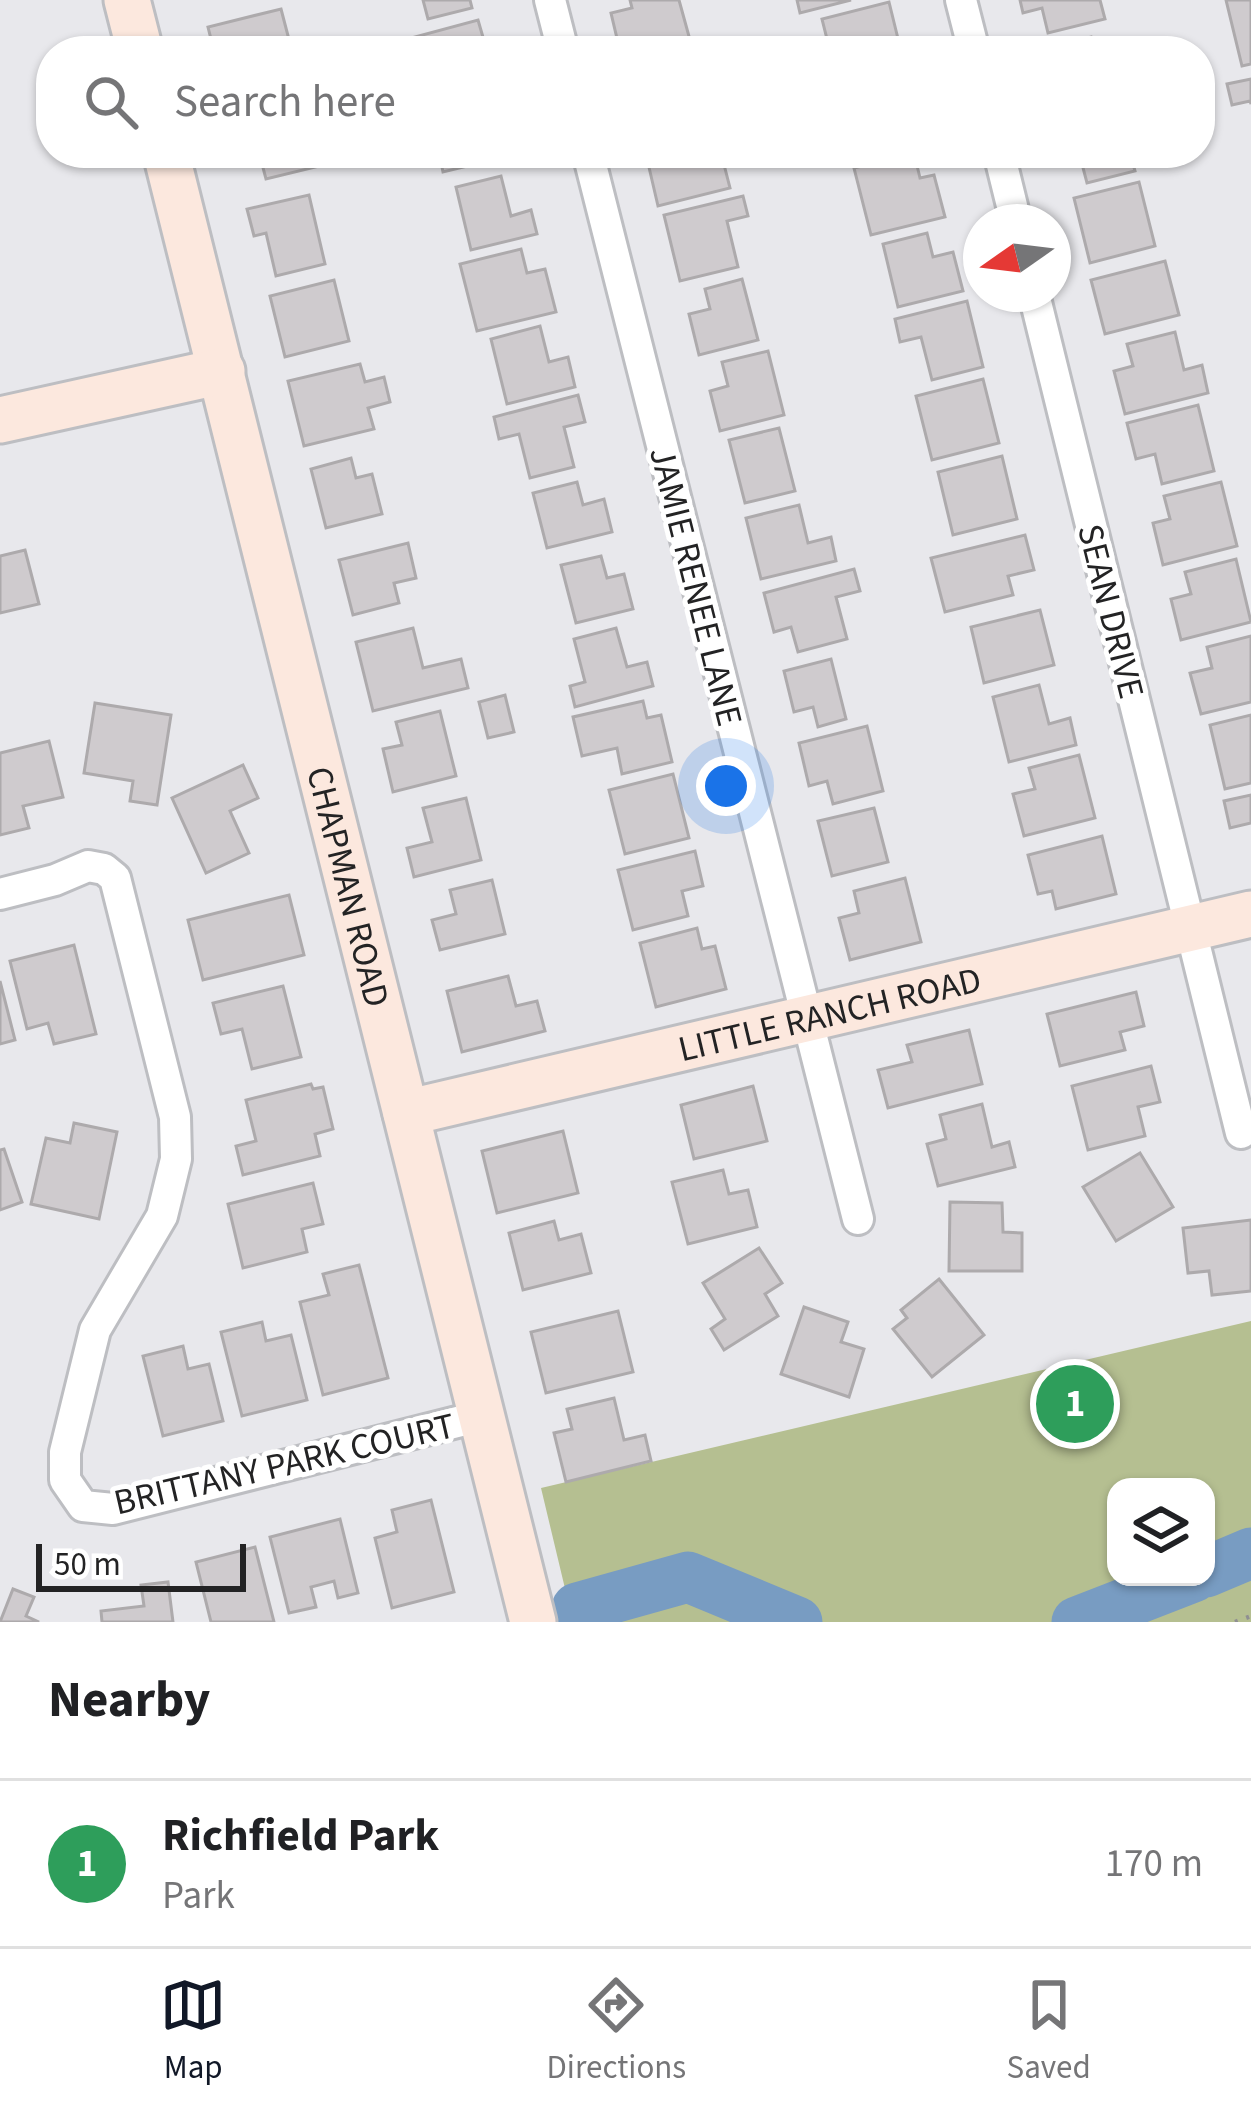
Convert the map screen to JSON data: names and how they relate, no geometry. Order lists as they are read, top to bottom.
{
  "streets": {
    "street": [
      "JAMIE RENEE LANE",
      "SEAN DRIVE",
      "CHAPMAN ROAD",
      "LITTLE RANCH ROAD",
      "BRITTANY PARK COURT"
    ]
  },
  "crossings": [
    ["JAMIE RENEE LANE", "LITTLE RANCH ROAD"],
    ["SEAN DRIVE", "LITTLE RANCH ROAD"],
    ["CHAPMAN ROAD", "LITTLE RANCH ROAD"],
    ["CHAPMAN ROAD", "BRITTANY PARK COURT"]
  ],
  "scale_bar": "50 m",
  "north": "left",
  "page": {
    "search": "Search here",
    "pins": "1",
    "scale": "50 m",
    "heading": "Nearby",
    "list": [
      {
        "mark": "1",
        "name": "Richfield Park",
        "note": "Park",
        "value": "170 m"
      }
    ],
    "nav": ["Map", "Directions", "Saved"]
  }
}
